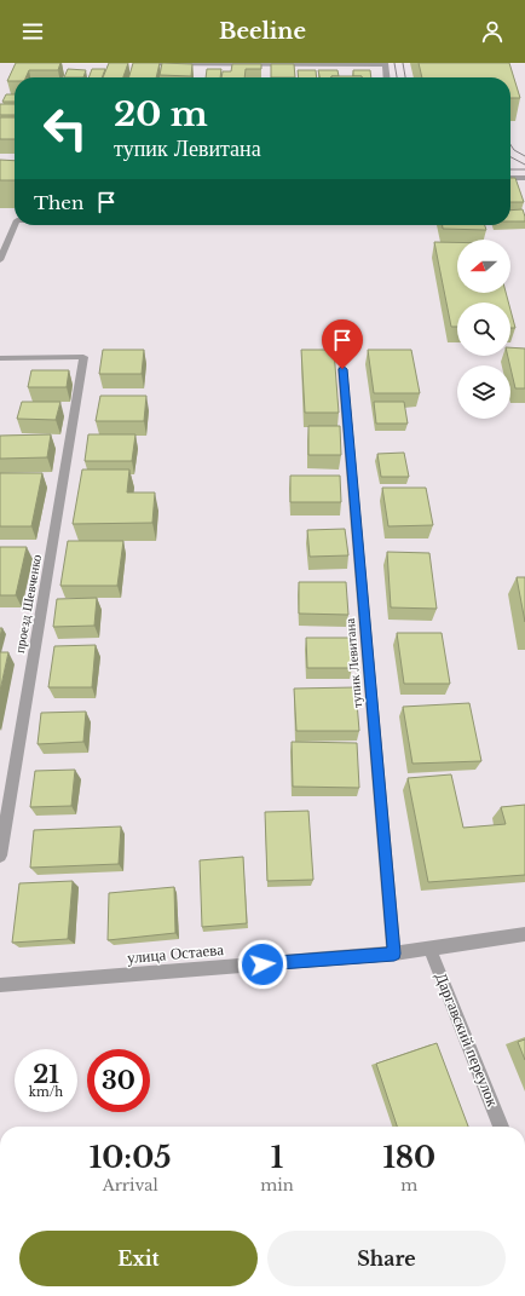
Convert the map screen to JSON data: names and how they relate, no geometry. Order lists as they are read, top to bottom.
{
  "streets": {
    "street": [
      "проезд Шевченко",
      "тупик Левитана",
      "улица Остаева",
      "Даргавский переулок"
    ]
  },
  "crossings": [
    ["тупик Левитана", "улица Остаева"],
    ["улица Остаева", "Даргавский переулок"]
  ],
  "north": "left",
  "page": {
    "header": "Beeline",
    "turn": ["20 m", "тупик Левитана"],
    "then": "Then",
    "speed": "21 km/h",
    "limit": "30",
    "eta": [
      "10:05",
      "Arrival",
      "1",
      "min",
      "180",
      "m"
    ],
    "buttons": ["Exit", "Share"]
  }
}
